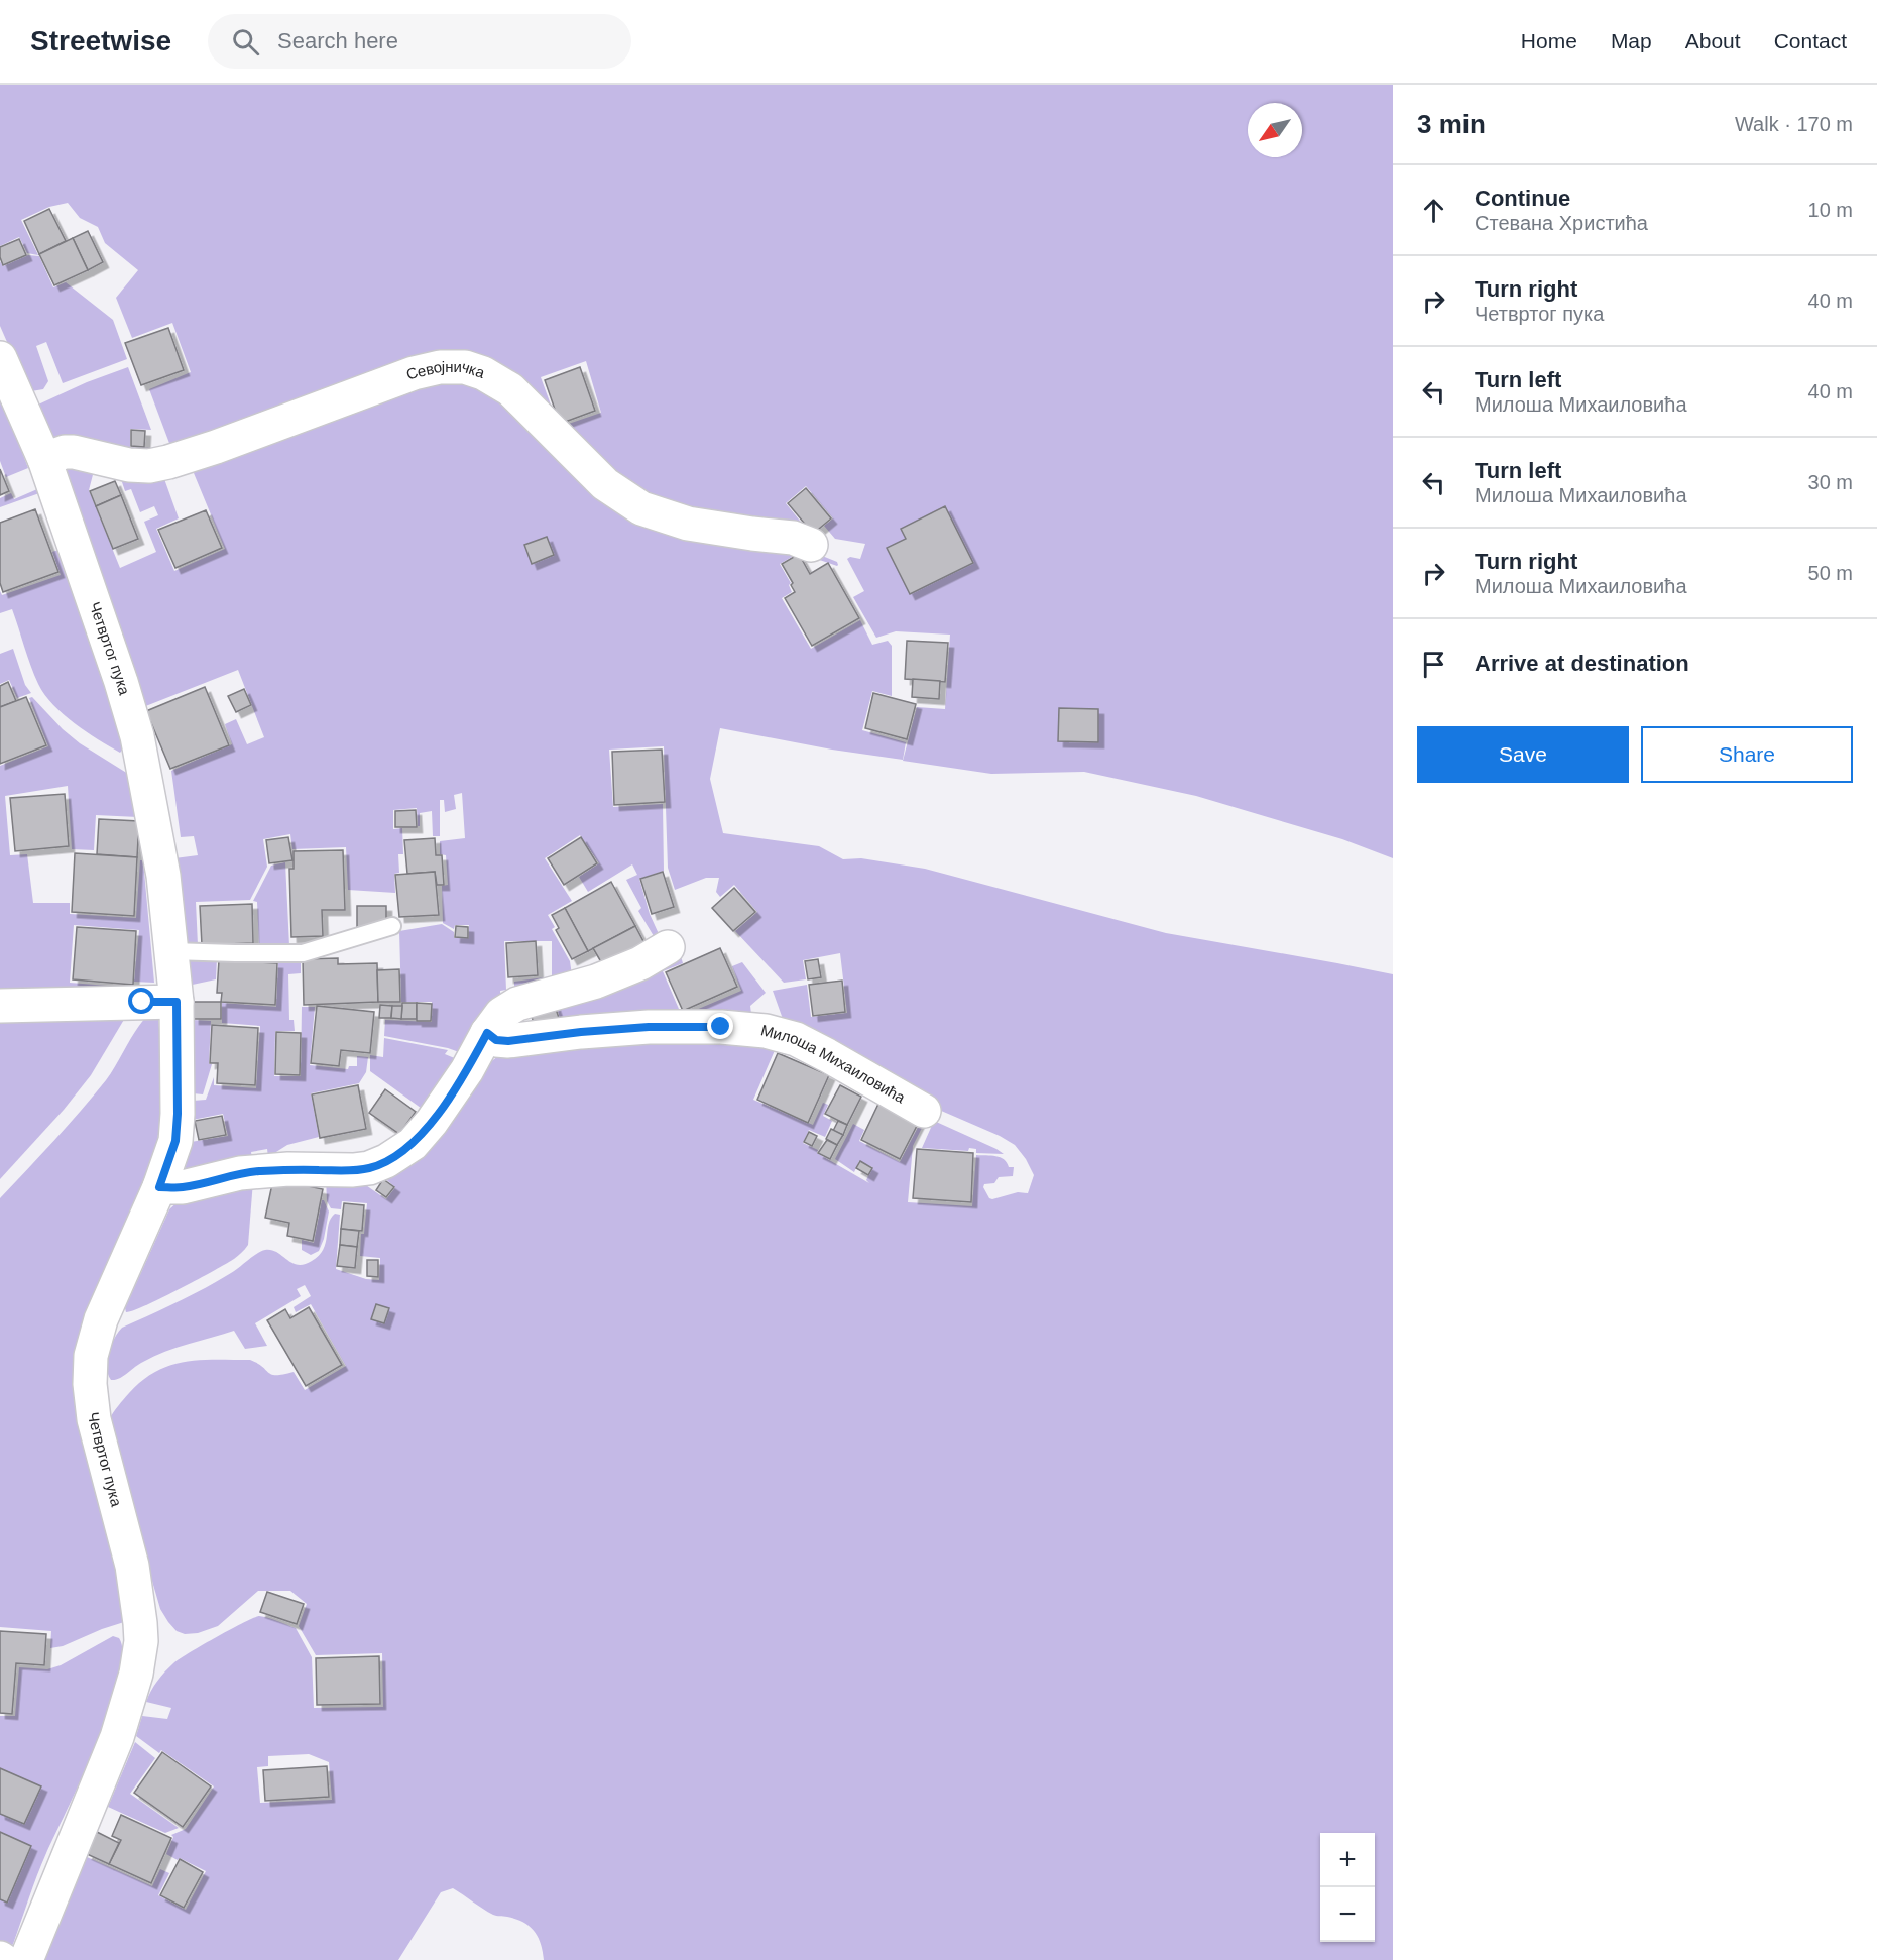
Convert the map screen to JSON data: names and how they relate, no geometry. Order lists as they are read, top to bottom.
{
  "streets": {
    "street": ["Севојничка", "Четвртог пука", "Милоша Михаиловића"]
  },
  "crossings": [
    ["Севојничка", "Четвртог пука"]
  ],
  "north": "bottom left",
  "page": {
    "header": "Streetwise",
    "search": "Search here",
    "nav": [
      "Home",
      "Map",
      "About",
      "Contact"
    ],
    "heading": ["3 min", "Walk · 170 m"],
    "list": [
      ["Continue", "Стевана Христића", "10 m"],
      ["Turn right", "Четвртог пука", "40 m"],
      ["Turn left", "Милоша Михаиловића", "40 m"],
      ["Turn left", "Милоша Михаиловића", "30 m"],
      ["Turn right", "Милоша Михаиловића", "50 m"],
      "Arrive at destination"
    ],
    "buttons": ["Save", "Share"],
    "map_buttons": ["+", "−"]
  }
}
